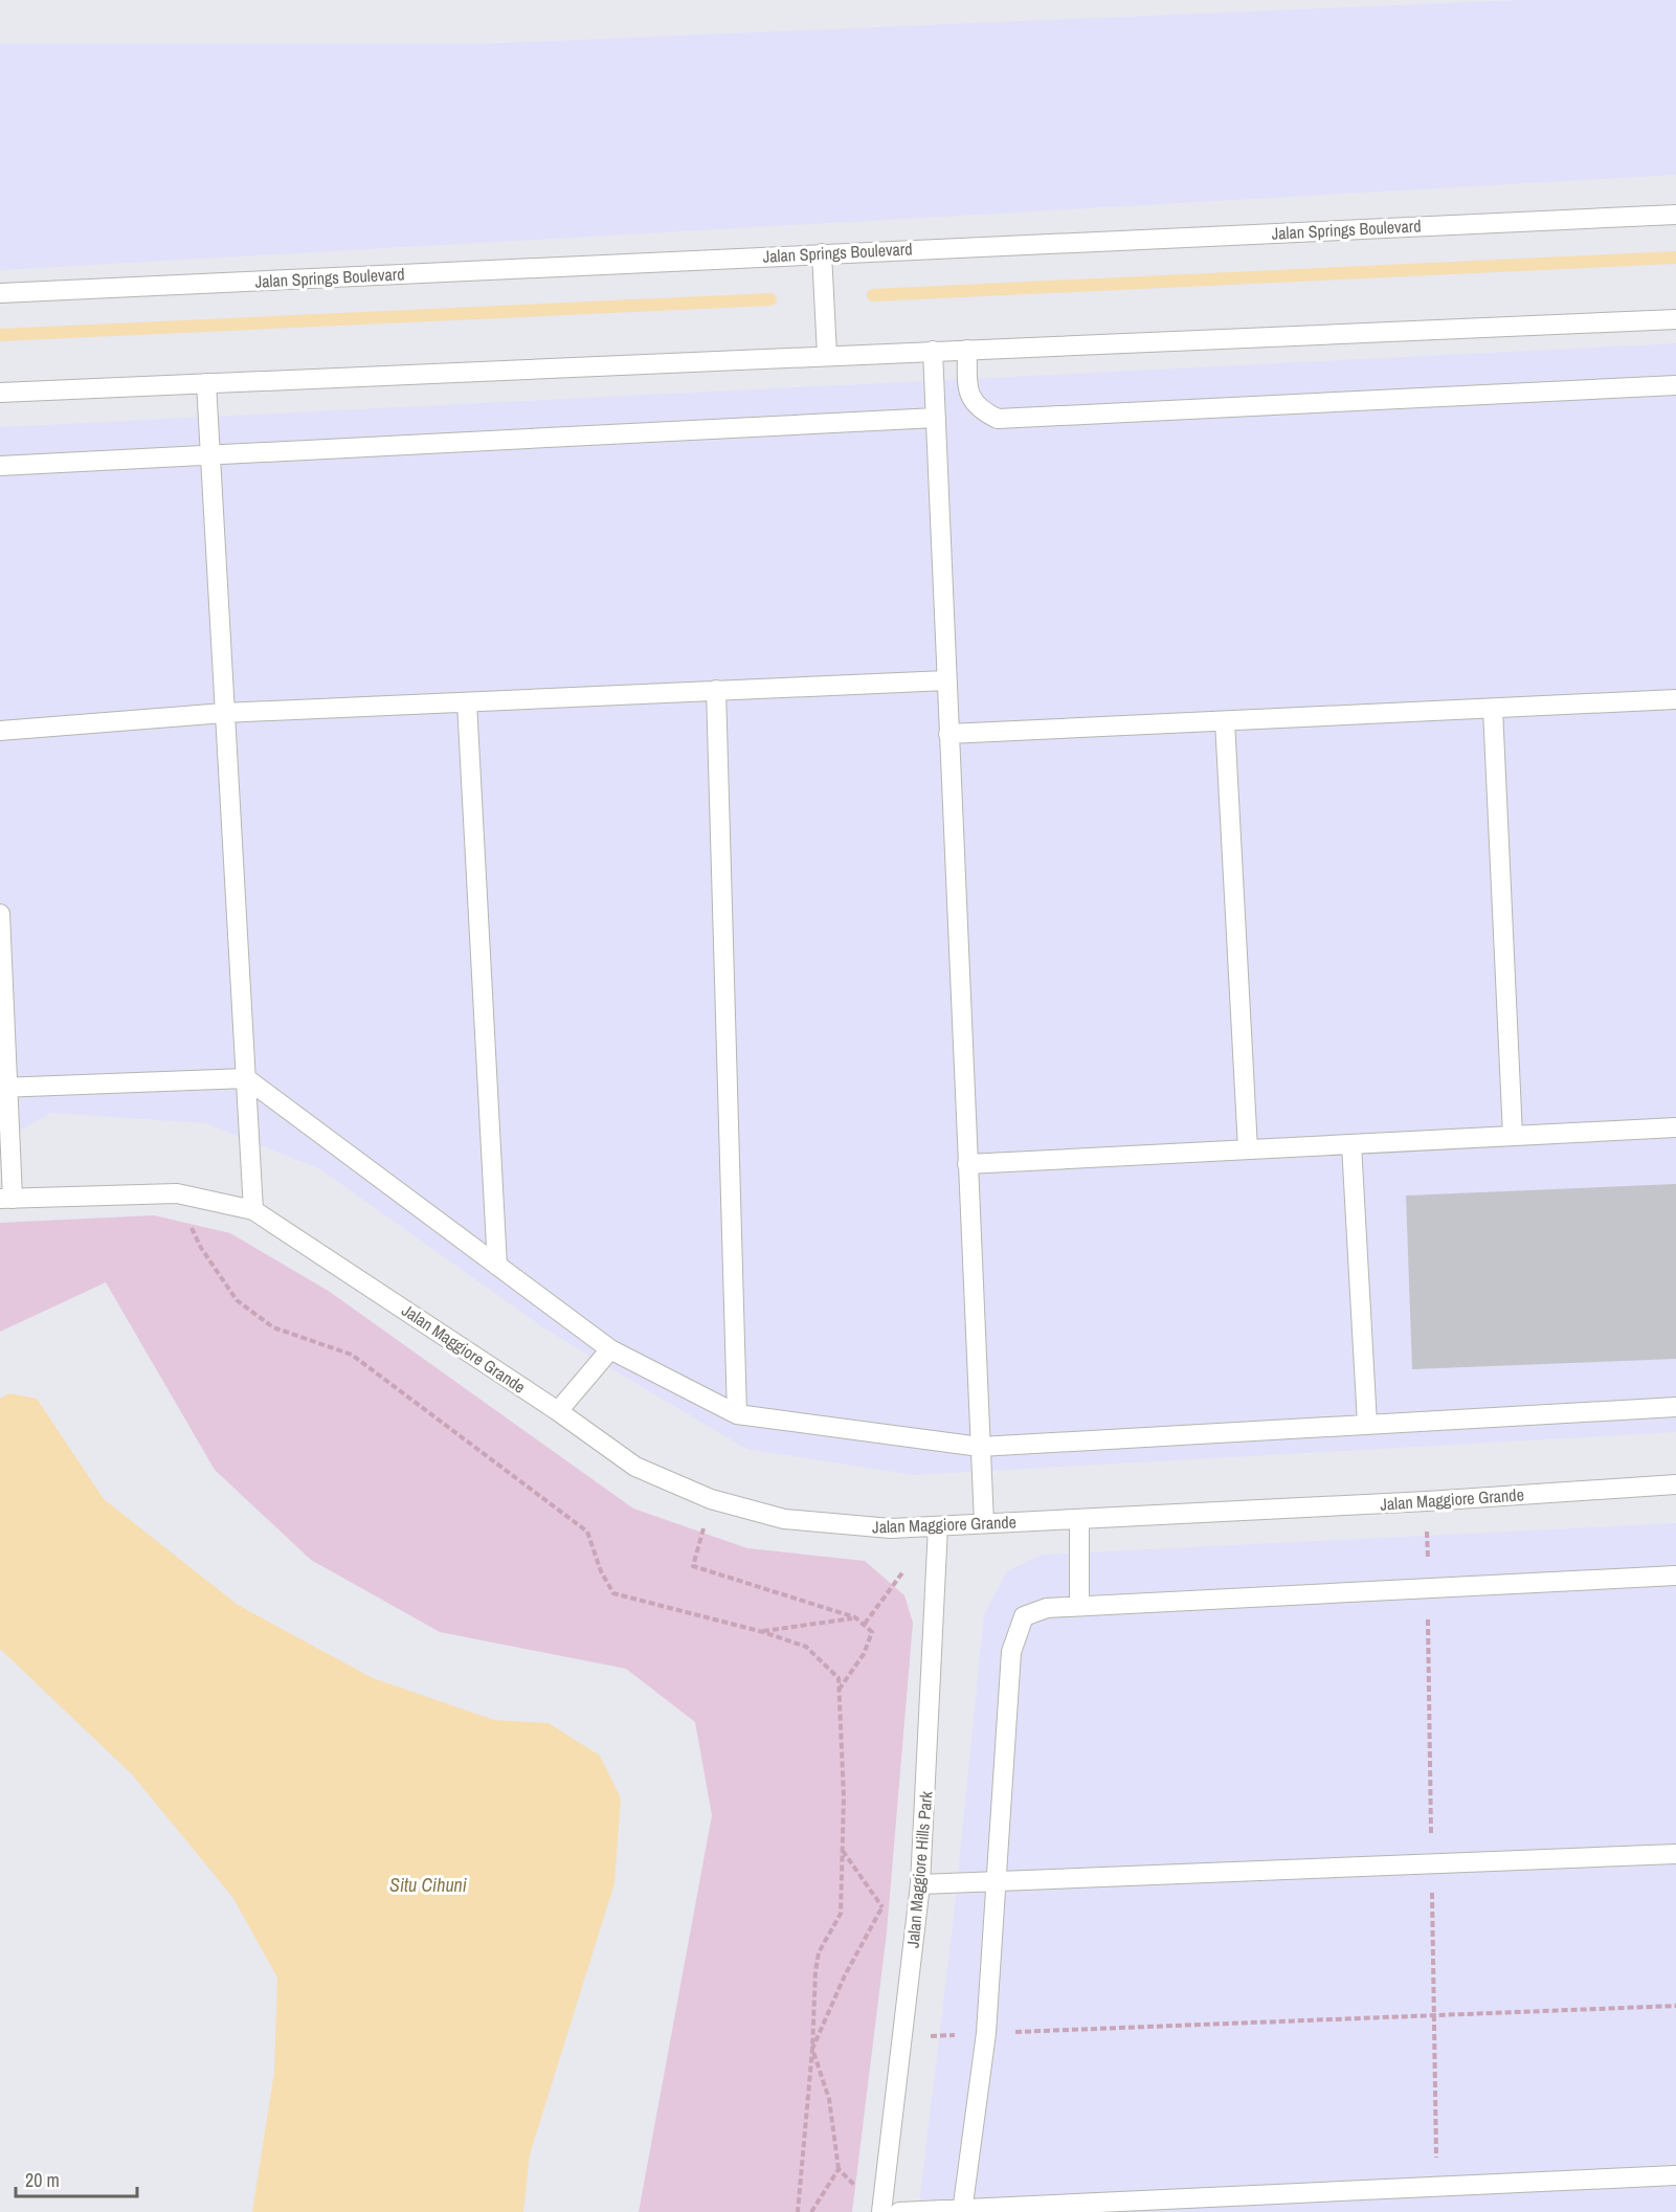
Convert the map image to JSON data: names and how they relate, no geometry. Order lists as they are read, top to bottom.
{
  "streets": {
    "main road": ["Jalan Springs Boulevard", "Jalan Maggiore Grande", "Jalan Maggiore Hills Park"]
  },
  "crossings": [
    ["Jalan Maggiore Grande", "Jalan Maggiore Hills Park"]
  ],
  "water": ["Situ Cihuni"],
  "scale_bar": "20 m"
}
